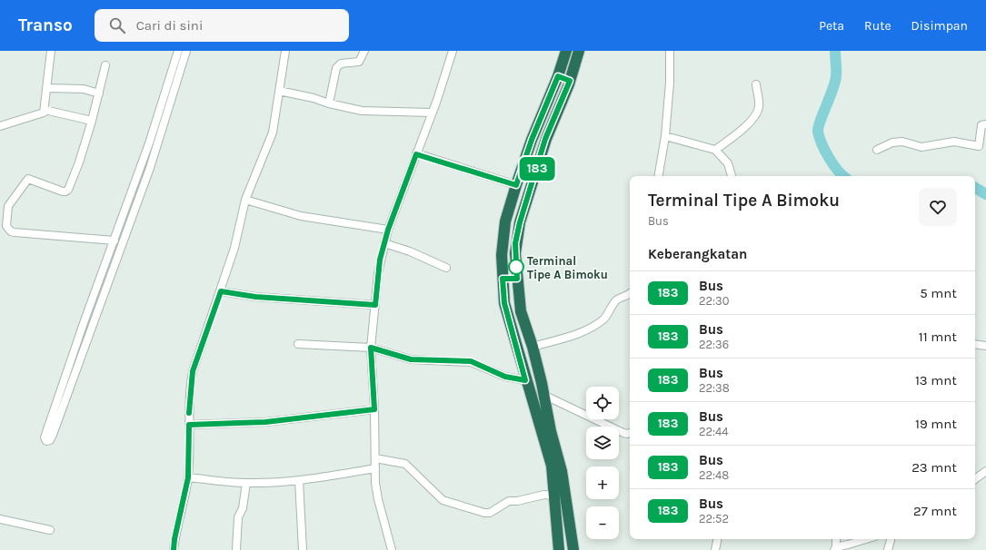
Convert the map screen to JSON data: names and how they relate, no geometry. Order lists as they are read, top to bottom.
{
  "places": ["Terminal Tipe A Bimoku"],
  "lines": ["bus line 183"],
  "page": {
    "header": "Transo",
    "search": "Cari di sini",
    "nav": ["Peta", "Rute", "Disimpan"],
    "on_map": "183",
    "heading": [
      ["Terminal Tipe A Bimoku", "Bus"],
      "Keberangkatan"
    ],
    "list": [
      {
        "mark": "183",
        "name": "Bus",
        "note": "22:30",
        "value": "5 mnt"
      },
      {
        "mark": "183",
        "name": "Bus",
        "note": "22:36",
        "value": "11 mnt"
      },
      {
        "mark": "183",
        "name": "Bus",
        "note": "22:38",
        "value": "13 mnt"
      },
      {
        "mark": "183",
        "name": "Bus",
        "note": "22:44",
        "value": "19 mnt"
      },
      {
        "mark": "183",
        "name": "Bus",
        "note": "22:48",
        "value": "23 mnt"
      },
      {
        "mark": "183",
        "name": "Bus",
        "note": "22:52",
        "value": "27 mnt"
      }
    ],
    "map_buttons": ["+", "−"]
  }
}
